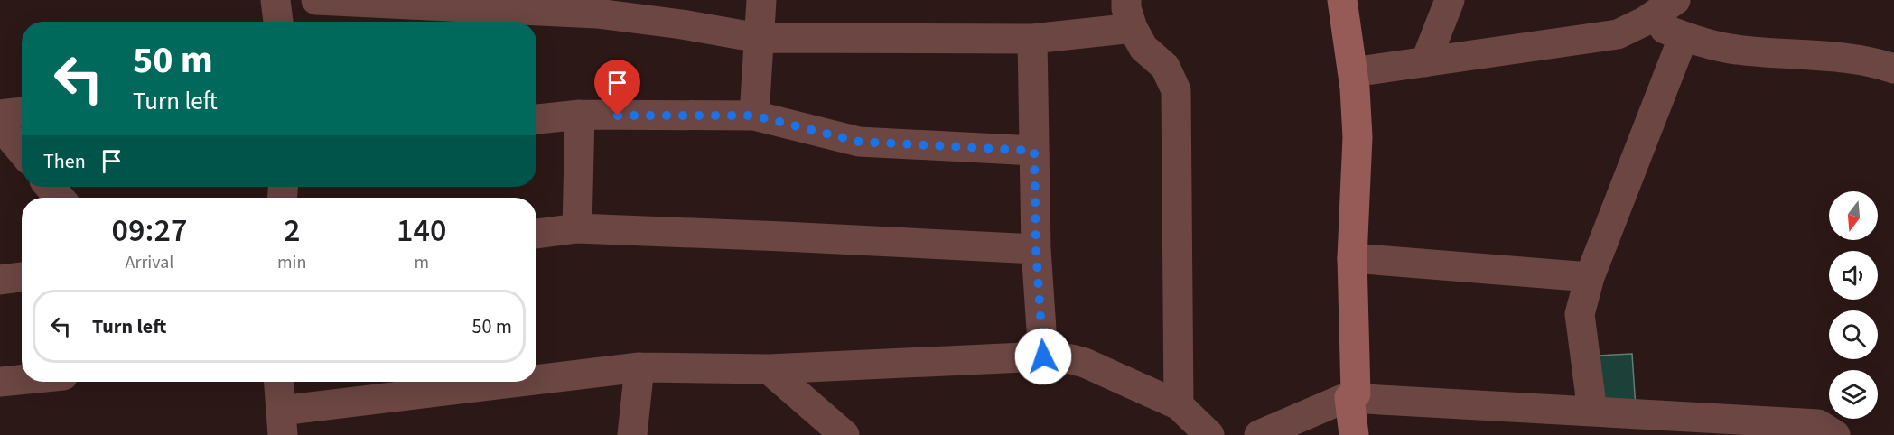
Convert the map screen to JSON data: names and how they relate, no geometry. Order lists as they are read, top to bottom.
{
  "north": "bottom",
  "page": {
    "turn": ["50 m", "Turn left"],
    "then": "Then",
    "eta": [
      "09:27",
      "Arrival",
      "2",
      "min",
      "140",
      "m"
    ],
    "list": [
      {
        "name": "Turn left",
        "value": "50 m"
      }
    ]
  }
}
